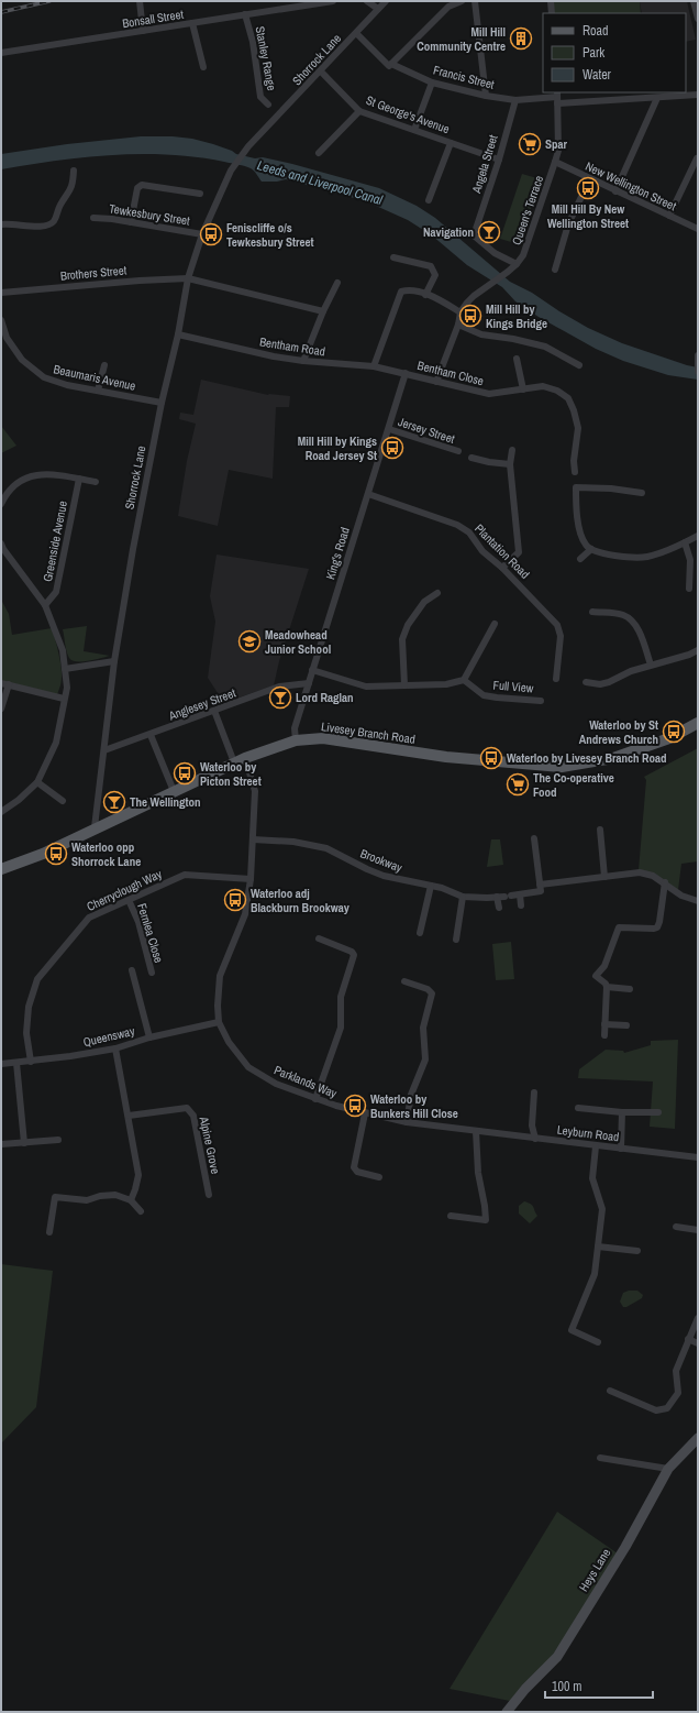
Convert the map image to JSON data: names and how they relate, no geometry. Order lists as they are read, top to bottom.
{
  "streets": {
    "main road": ["Livesey Branch Road"],
    "street": [
      "Bonsall Street",
      "Stanley Range",
      "Shorrock Lane",
      "Francis Street",
      "St George's Avenue",
      "Angela Street",
      "New Wellington Street",
      "Queen's Terrace",
      "Tewkesbury Street",
      "Brothers Street",
      "Bentham Road",
      "Bentham Close",
      "Beaumaris Avenue",
      "Jersey Street",
      "Greenside Avenue",
      "Plantation Road",
      "King's Road",
      "Full View",
      "Anglesey Street",
      "Brookway",
      "Cherryclough Way",
      "Fernlea Close",
      "Queensway",
      "Parklands Way",
      "Leyburn Road",
      "Alpine Grove",
      "Heys Lane"
    ]
  },
  "crossings": [
    ["Bonsall Street", "Stanley Range"],
    ["Shorrock Lane", "Francis Street"],
    ["Shorrock Lane", "St George's Avenue"],
    ["Shorrock Lane", "Tewkesbury Street"],
    ["Shorrock Lane", "Brothers Street"],
    ["Shorrock Lane", "Bentham Road"],
    ["Shorrock Lane", "Beaumaris Avenue"],
    ["Shorrock Lane", "Anglesey Street"],
    ["Shorrock Lane", "Livesey Branch Road"],
    ["Francis Street", "Angela Street"],
    ["Francis Street", "Queen's Terrace"],
    ["St George's Avenue", "Angela Street"],
    ["Angela Street", "Queen's Terrace"],
    ["New Wellington Street", "Queen's Terrace"],
    ["Bentham Road", "Bentham Close"],
    ["Bentham Road", "King's Road"],
    ["Bentham Close", "King's Road"],
    ["Jersey Street", "King's Road"],
    ["Plantation Road", "King's Road"],
    ["King's Road", "Anglesey Street"],
    ["King's Road", "Livesey Branch Road"],
    ["Anglesey Street", "Parklands Way"],
    ["Livesey Branch Road", "Parklands Way"],
    ["Brookway", "Parklands Way"],
    ["Cherryclough Way", "Fernlea Close"],
    ["Cherryclough Way", "Queensway"],
    ["Cherryclough Way", "Parklands Way"],
    ["Queensway", "Parklands Way"],
    ["Parklands Way", "Leyburn Road"]
  ],
  "water": ["Leeds and Liverpool Canal"],
  "places": {
    "building": ["Mill Hill Community Centre"],
    "supermarket": ["Spar", "The Co-operative Food"],
    "bus stop": [
      "Mill Hill By New Wellington Street",
      "Feniscliffe o/s Tewkesbury Street",
      "Mill Hill by Kings Bridge",
      "Mill Hill by Kings Road Jersey St",
      "Waterloo by St Andrews Church",
      "Waterloo by Livesey Branch Road",
      "Waterloo by Picton Street",
      "Waterloo opp Shorrock Lane",
      "Waterloo adj Blackburn Brookway",
      "Waterloo by Bunkers Hill Close"
    ],
    "bar": ["Navigation", "Lord Raglan", "The Wellington"],
    "school or university": ["Meadowhead Junior School"]
  },
  "legend": ["Road", "Park", "Water"],
  "scale_bar": "100 m"
}
